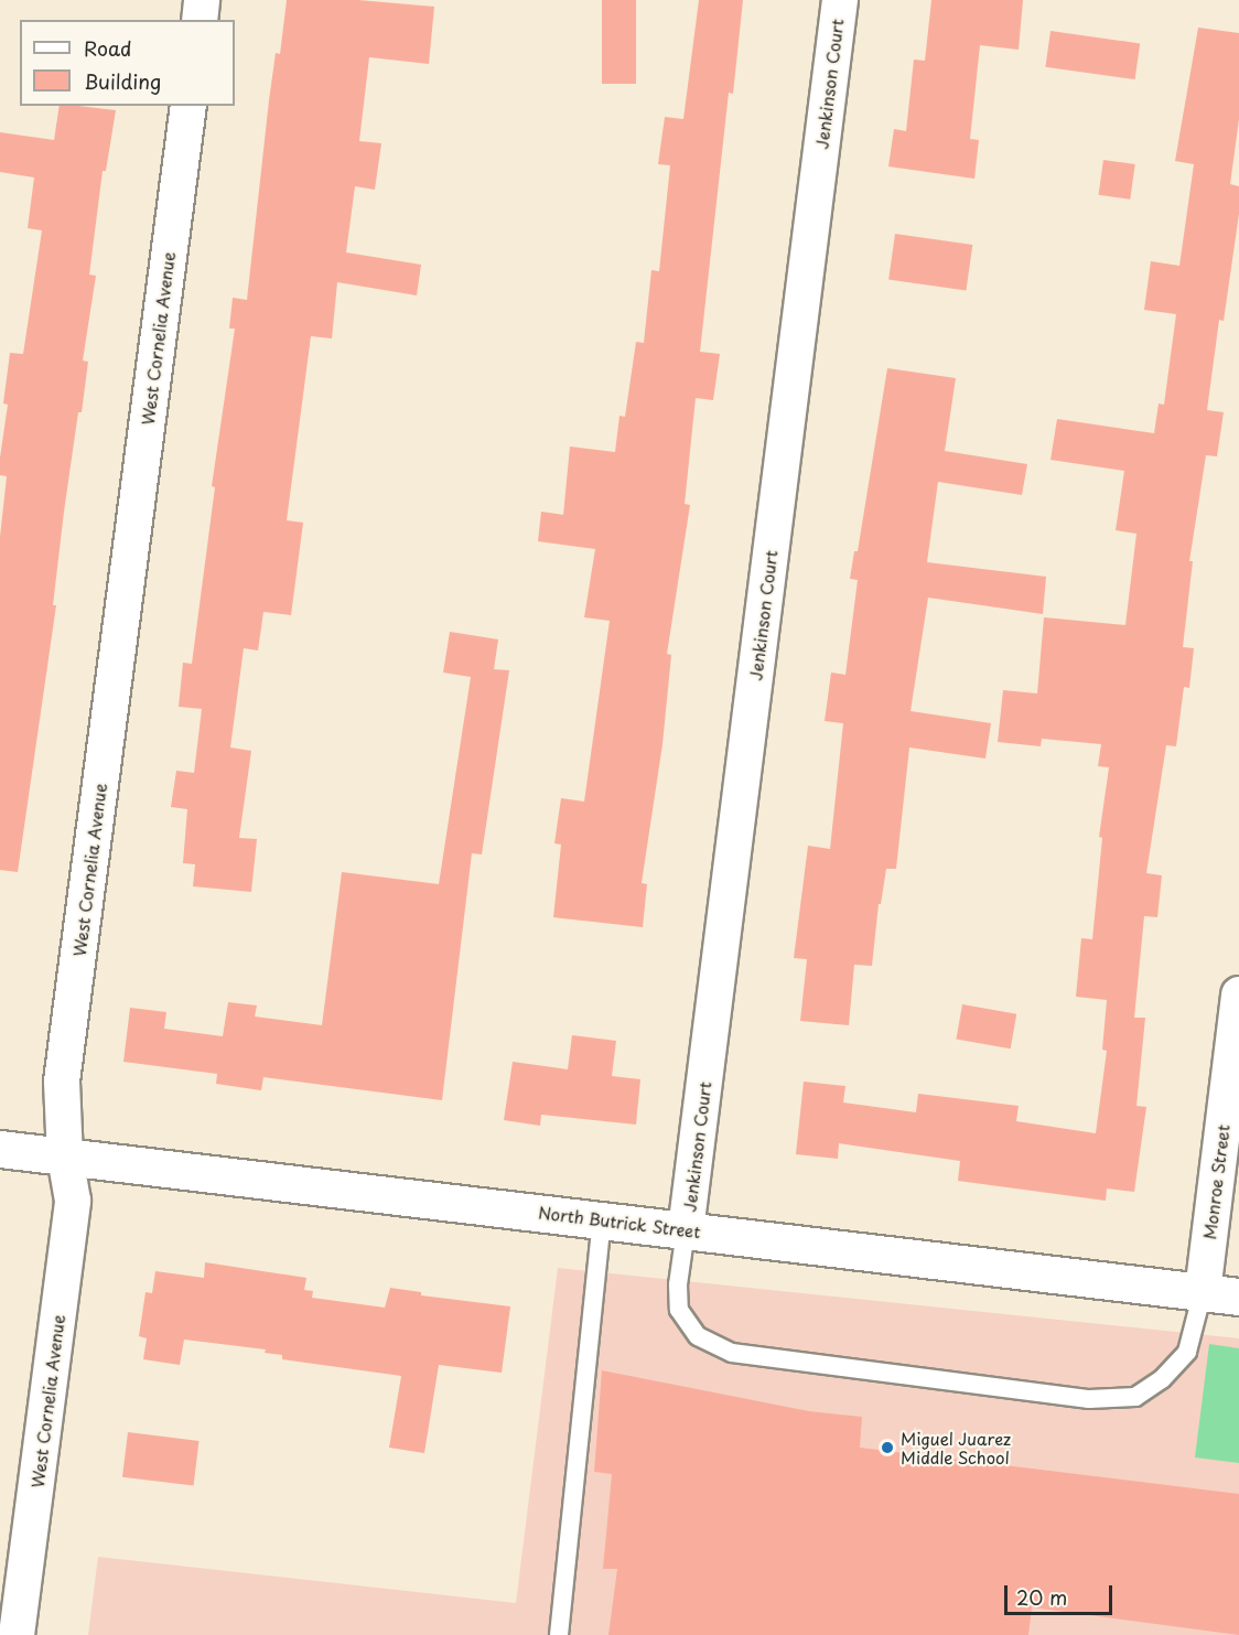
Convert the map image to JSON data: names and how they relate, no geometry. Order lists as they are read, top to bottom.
{
  "streets": {
    "street": [
      "Jenkinson Court",
      "West Cornelia Avenue",
      "Monroe Street",
      "North Butrick Street"
    ]
  },
  "crossings": [
    ["Jenkinson Court", "North Butrick Street"],
    ["West Cornelia Avenue", "North Butrick Street"],
    ["Monroe Street", "North Butrick Street"]
  ],
  "places": ["Miguel Juarez Middle School"],
  "legend": ["Road", "Building"],
  "scale_bar": "20 m"
}
